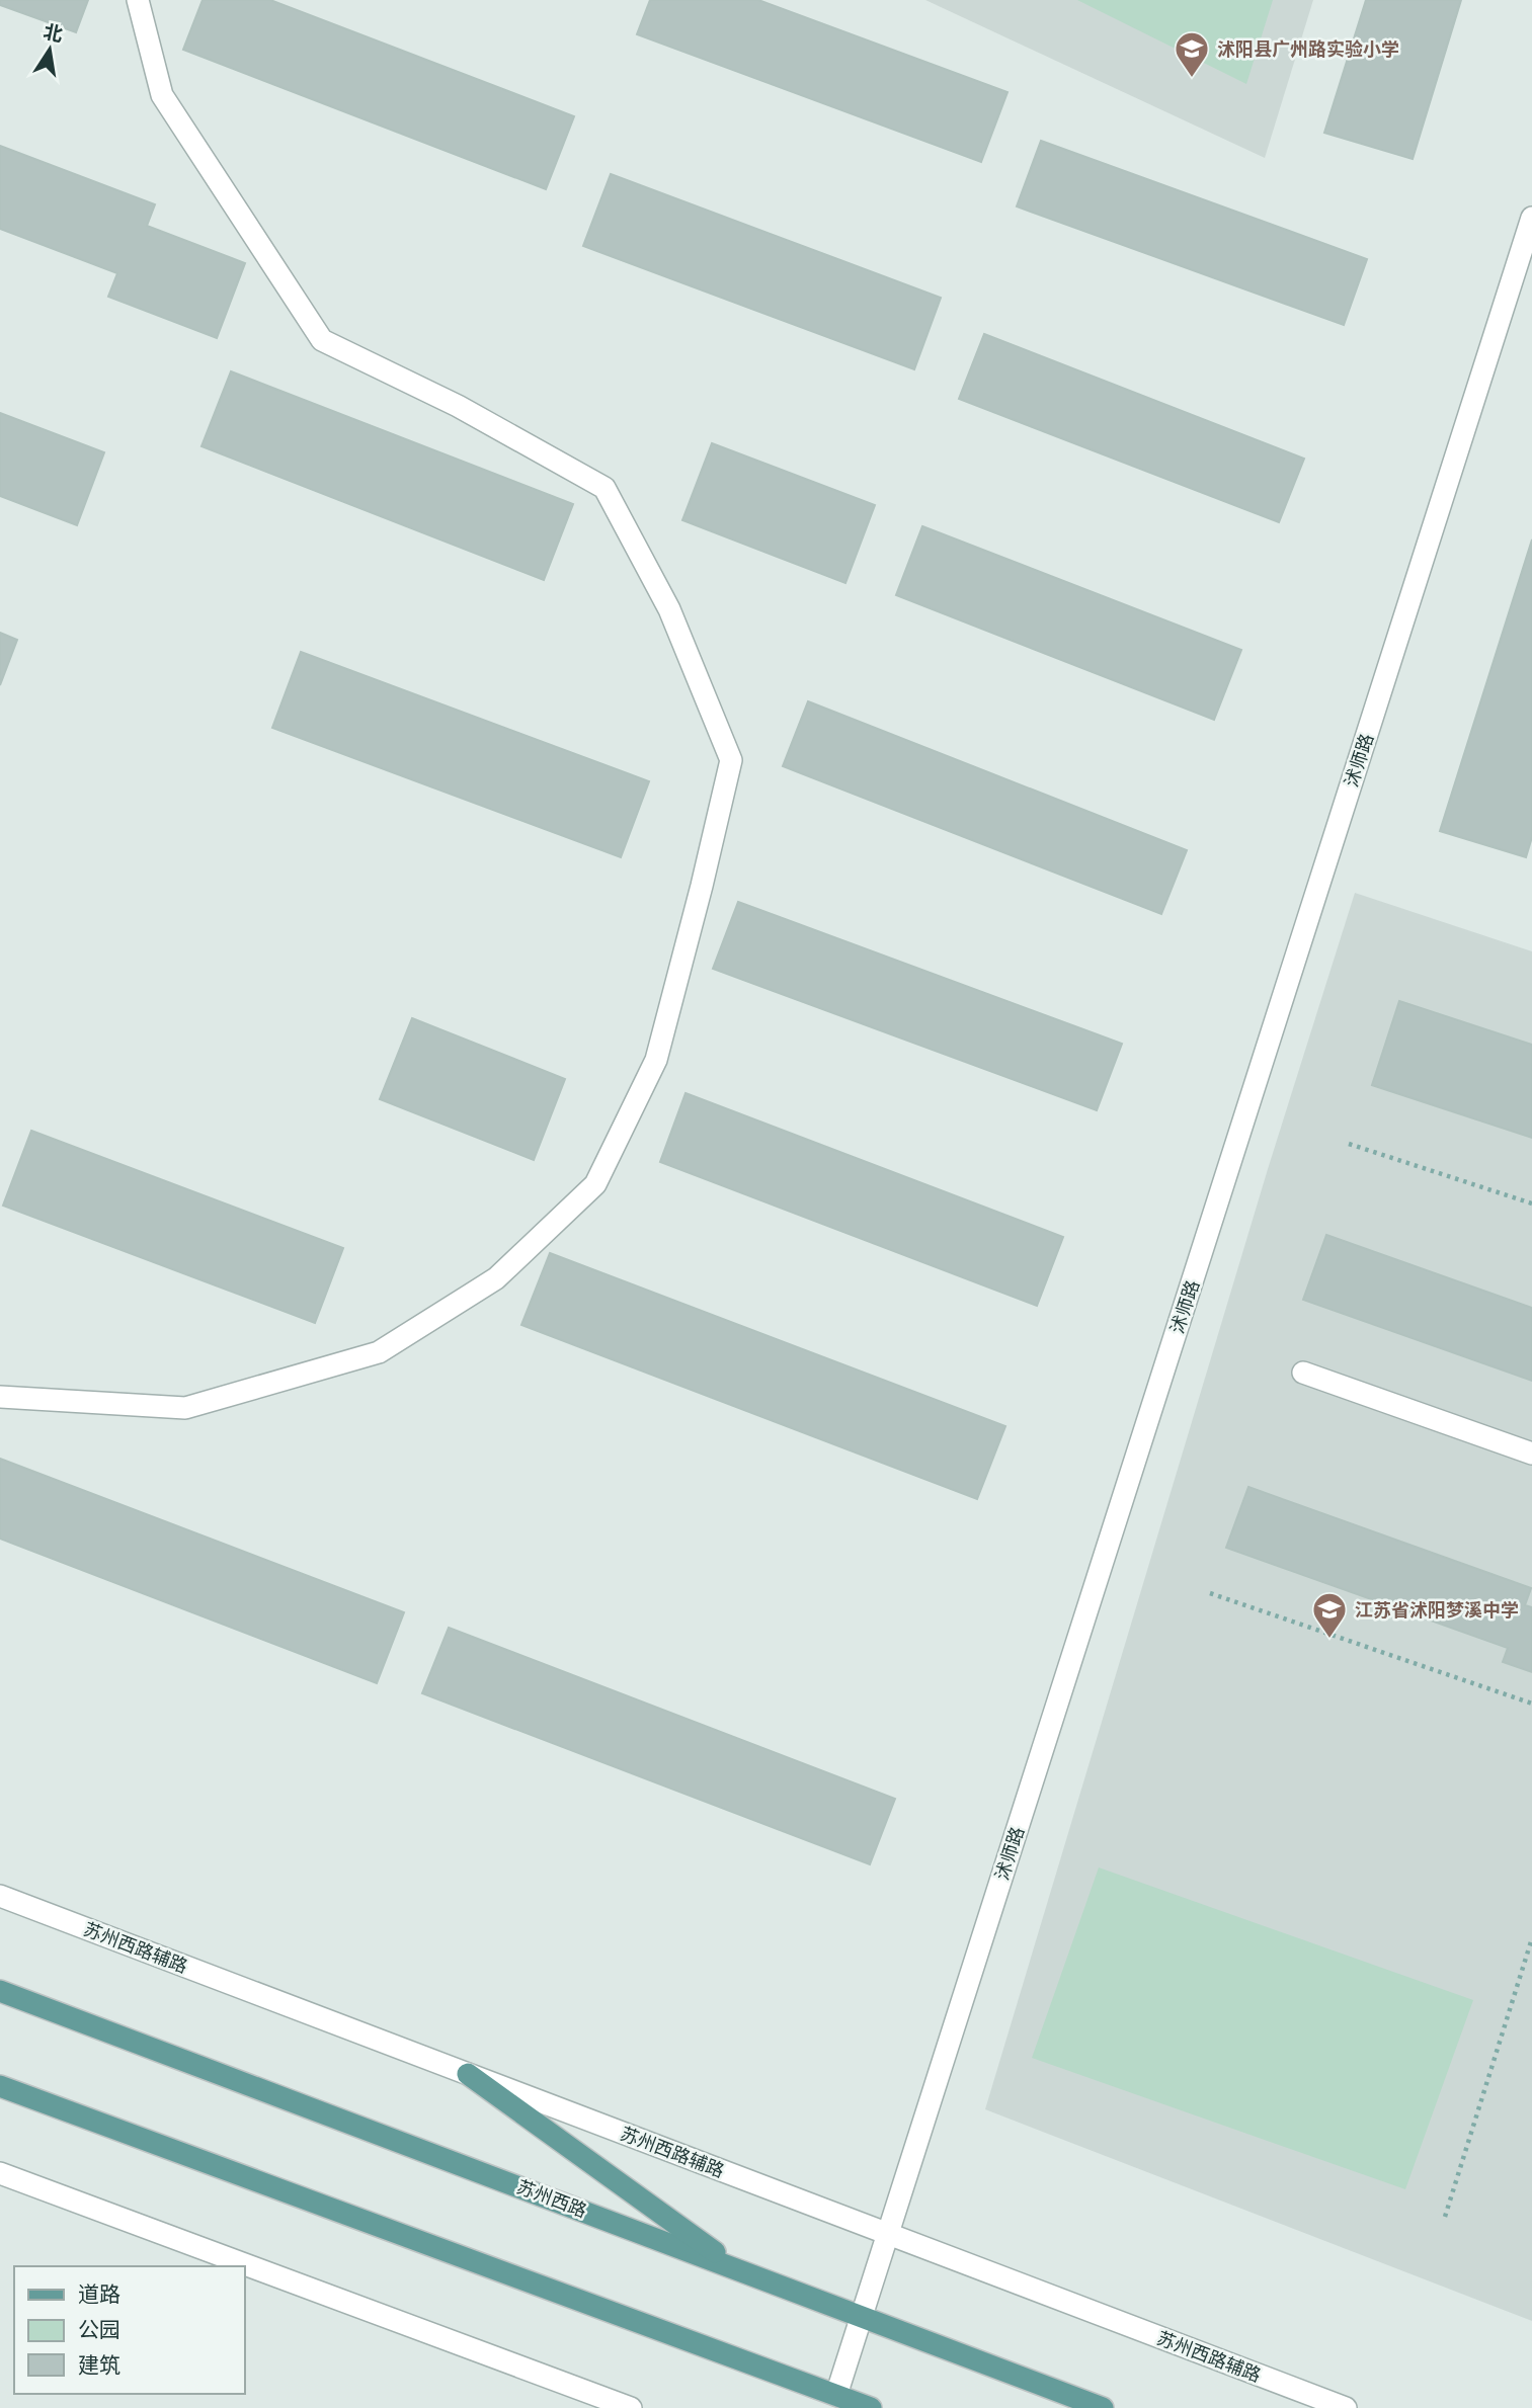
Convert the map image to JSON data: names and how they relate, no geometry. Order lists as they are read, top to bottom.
{
  "streets": {
    "main road": ["苏州西路"],
    "street": ["沭师路", "苏州西路辅路"]
  },
  "crossings": [
    ["沭师路", "苏州西路辅路"],
    ["沭师路", "苏州西路"]
  ],
  "places": {
    "school or university": ["沭阳县广州路实验小学", "江苏省沭阳梦溪中学"]
  },
  "legend": ["道路", "公园", "建筑"],
  "north": "top"
}
